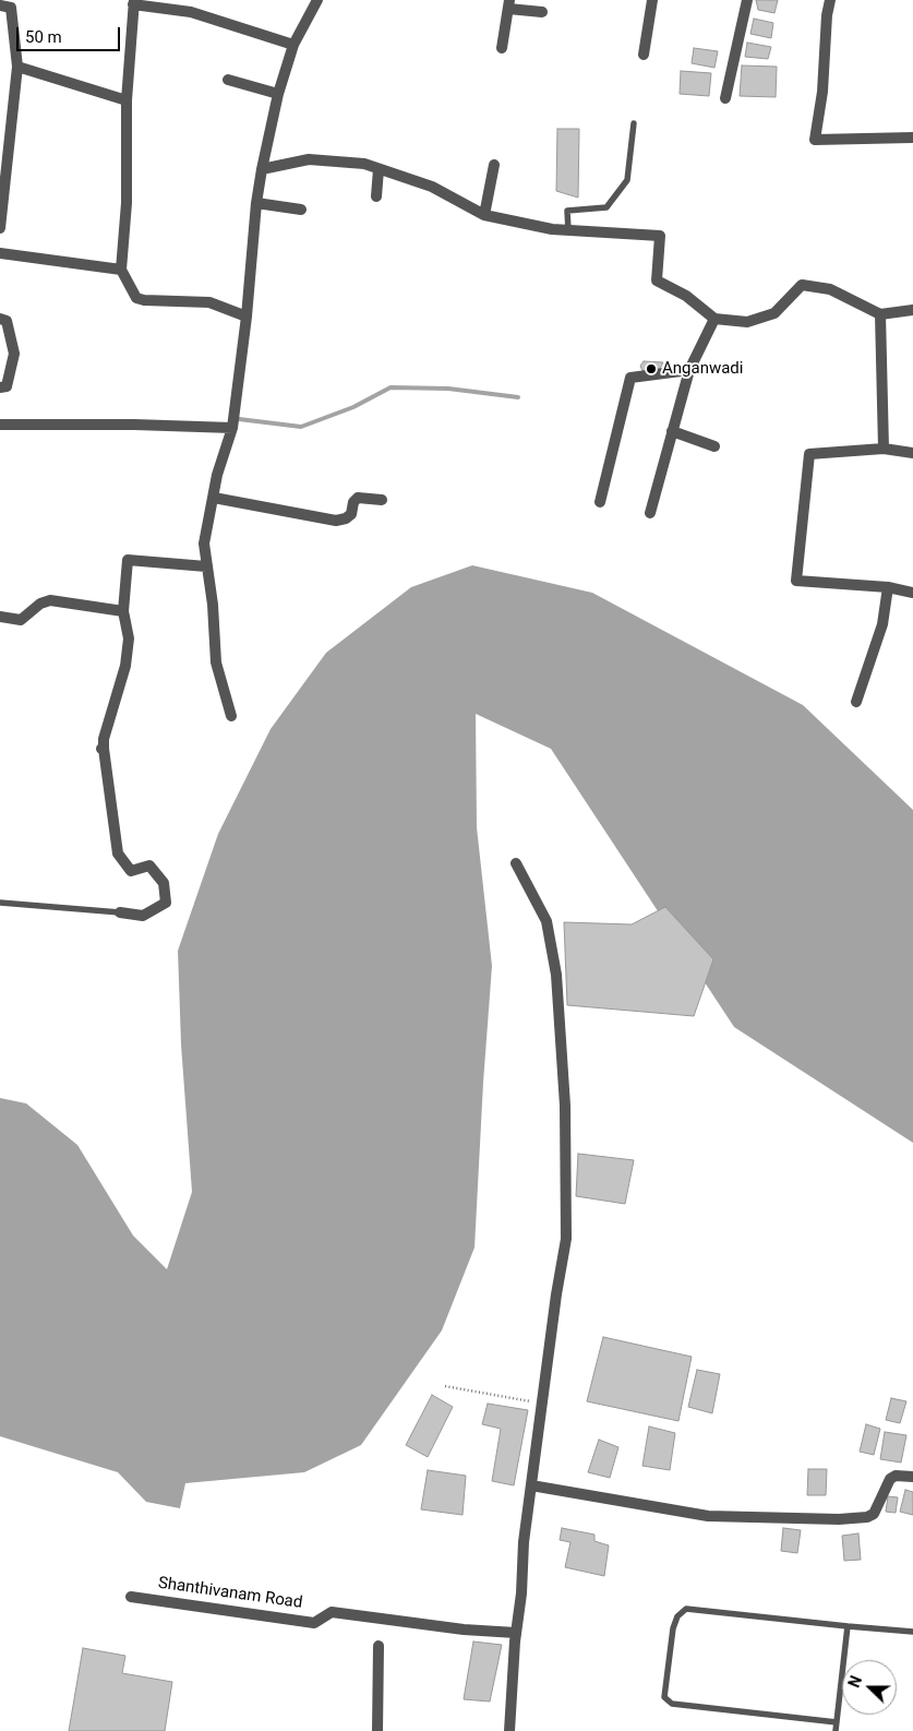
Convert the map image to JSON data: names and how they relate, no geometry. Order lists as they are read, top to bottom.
{
  "streets": {
    "street": ["Shanthivanam Road"]
  },
  "places": ["Anganwadi"],
  "scale_bar": "50 m",
  "north": "left"
}
